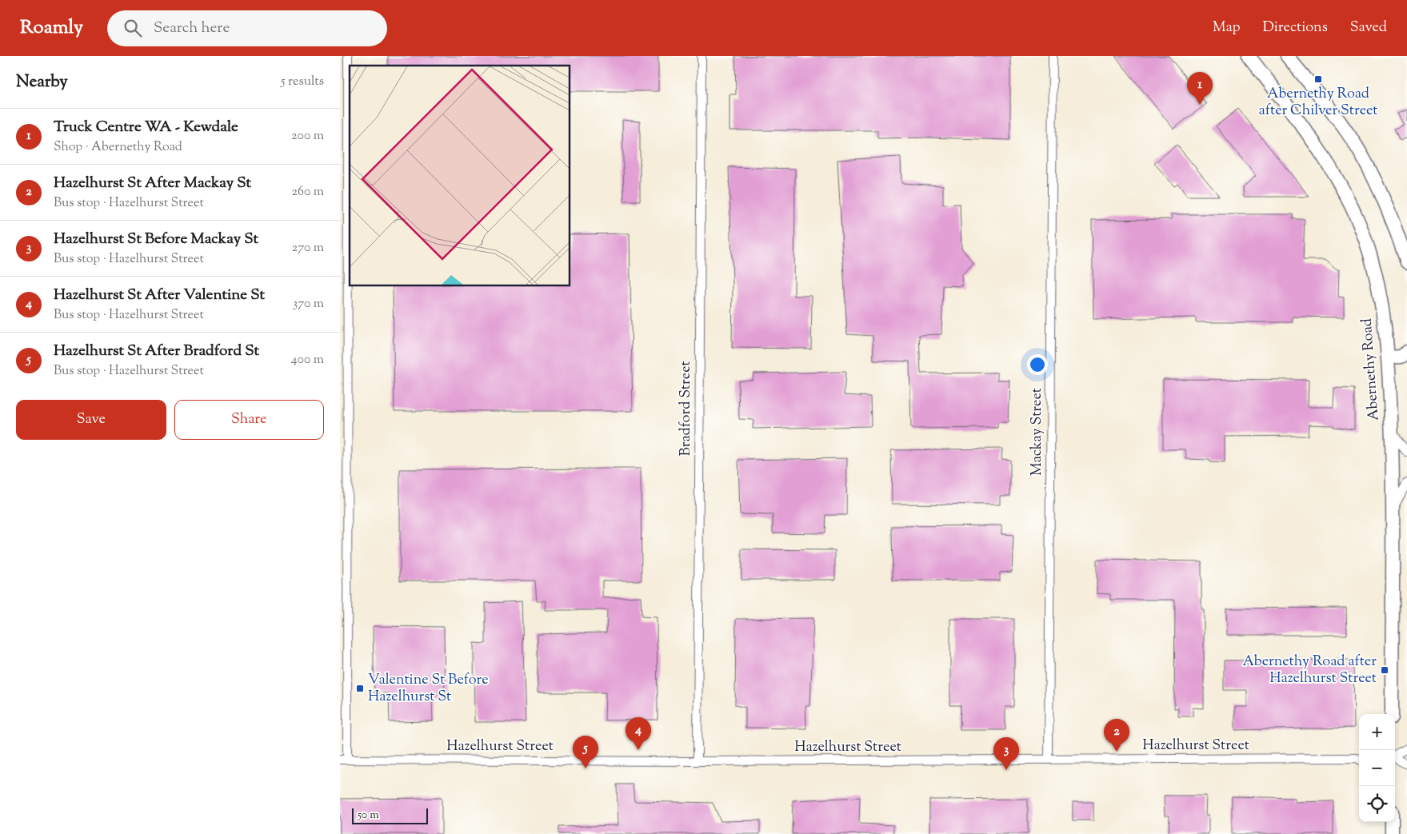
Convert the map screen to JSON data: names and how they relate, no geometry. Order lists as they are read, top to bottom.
{
  "streets": {
    "main road": ["Abernethy Road"],
    "street": ["Bradford Street", "Mackay Street", "Hazelhurst Street"]
  },
  "crossings": [
    ["Bradford Street", "Hazelhurst Street"],
    ["Mackay Street", "Hazelhurst Street"]
  ],
  "places": {
    "transit": ["Abernethy Road after Chilver Street", "Abernethy Road after Hazelhurst Street", "Valentine St Before Hazelhurst St"]
  },
  "scale_bar": "50 m",
  "page": {
    "header": "Roamly",
    "search": "Search here",
    "nav": ["Map", "Directions", "Saved"],
    "heading": ["Nearby", "5 results"],
    "pins": [
      "1",
      "4",
      "2",
      "5",
      "3"
    ],
    "list": [
      {
        "mark": "1",
        "name": "Truck Centre WA - Kewdale",
        "note": "Shop · Abernethy Road",
        "value": "200 m"
      },
      {
        "mark": "2",
        "name": "Hazelhurst St After Mackay St",
        "note": "Bus stop · Hazelhurst Street",
        "value": "260 m"
      },
      {
        "mark": "3",
        "name": "Hazelhurst St Before Mackay St",
        "note": "Bus stop · Hazelhurst Street",
        "value": "270 m"
      },
      {
        "mark": "4",
        "name": "Hazelhurst St After Valentine St",
        "note": "Bus stop · Hazelhurst Street",
        "value": "370 m"
      },
      {
        "mark": "5",
        "name": "Hazelhurst St After Bradford St",
        "note": "Bus stop · Hazelhurst Street",
        "value": "400 m"
      }
    ],
    "buttons": ["Save", "Share"],
    "map_buttons": ["+", "−"],
    "scale": "50 m"
  }
}
